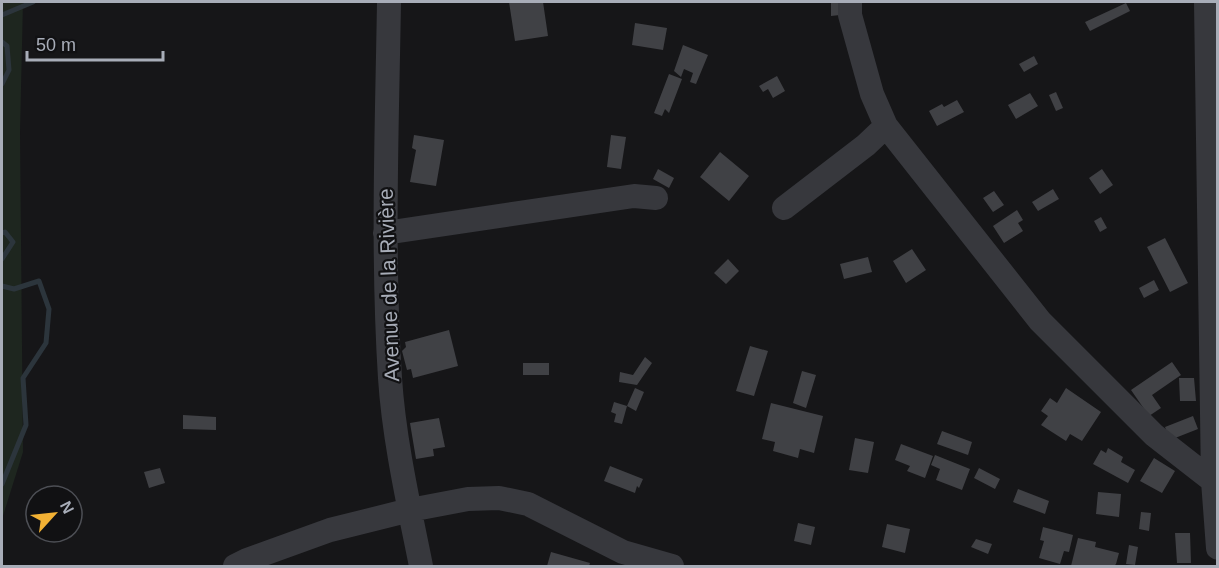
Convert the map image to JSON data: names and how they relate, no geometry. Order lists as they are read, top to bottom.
{
  "streets": {
    "street": ["Avenue de la Rivière"]
  },
  "scale_bar": "50 m",
  "north": "top right"
}
